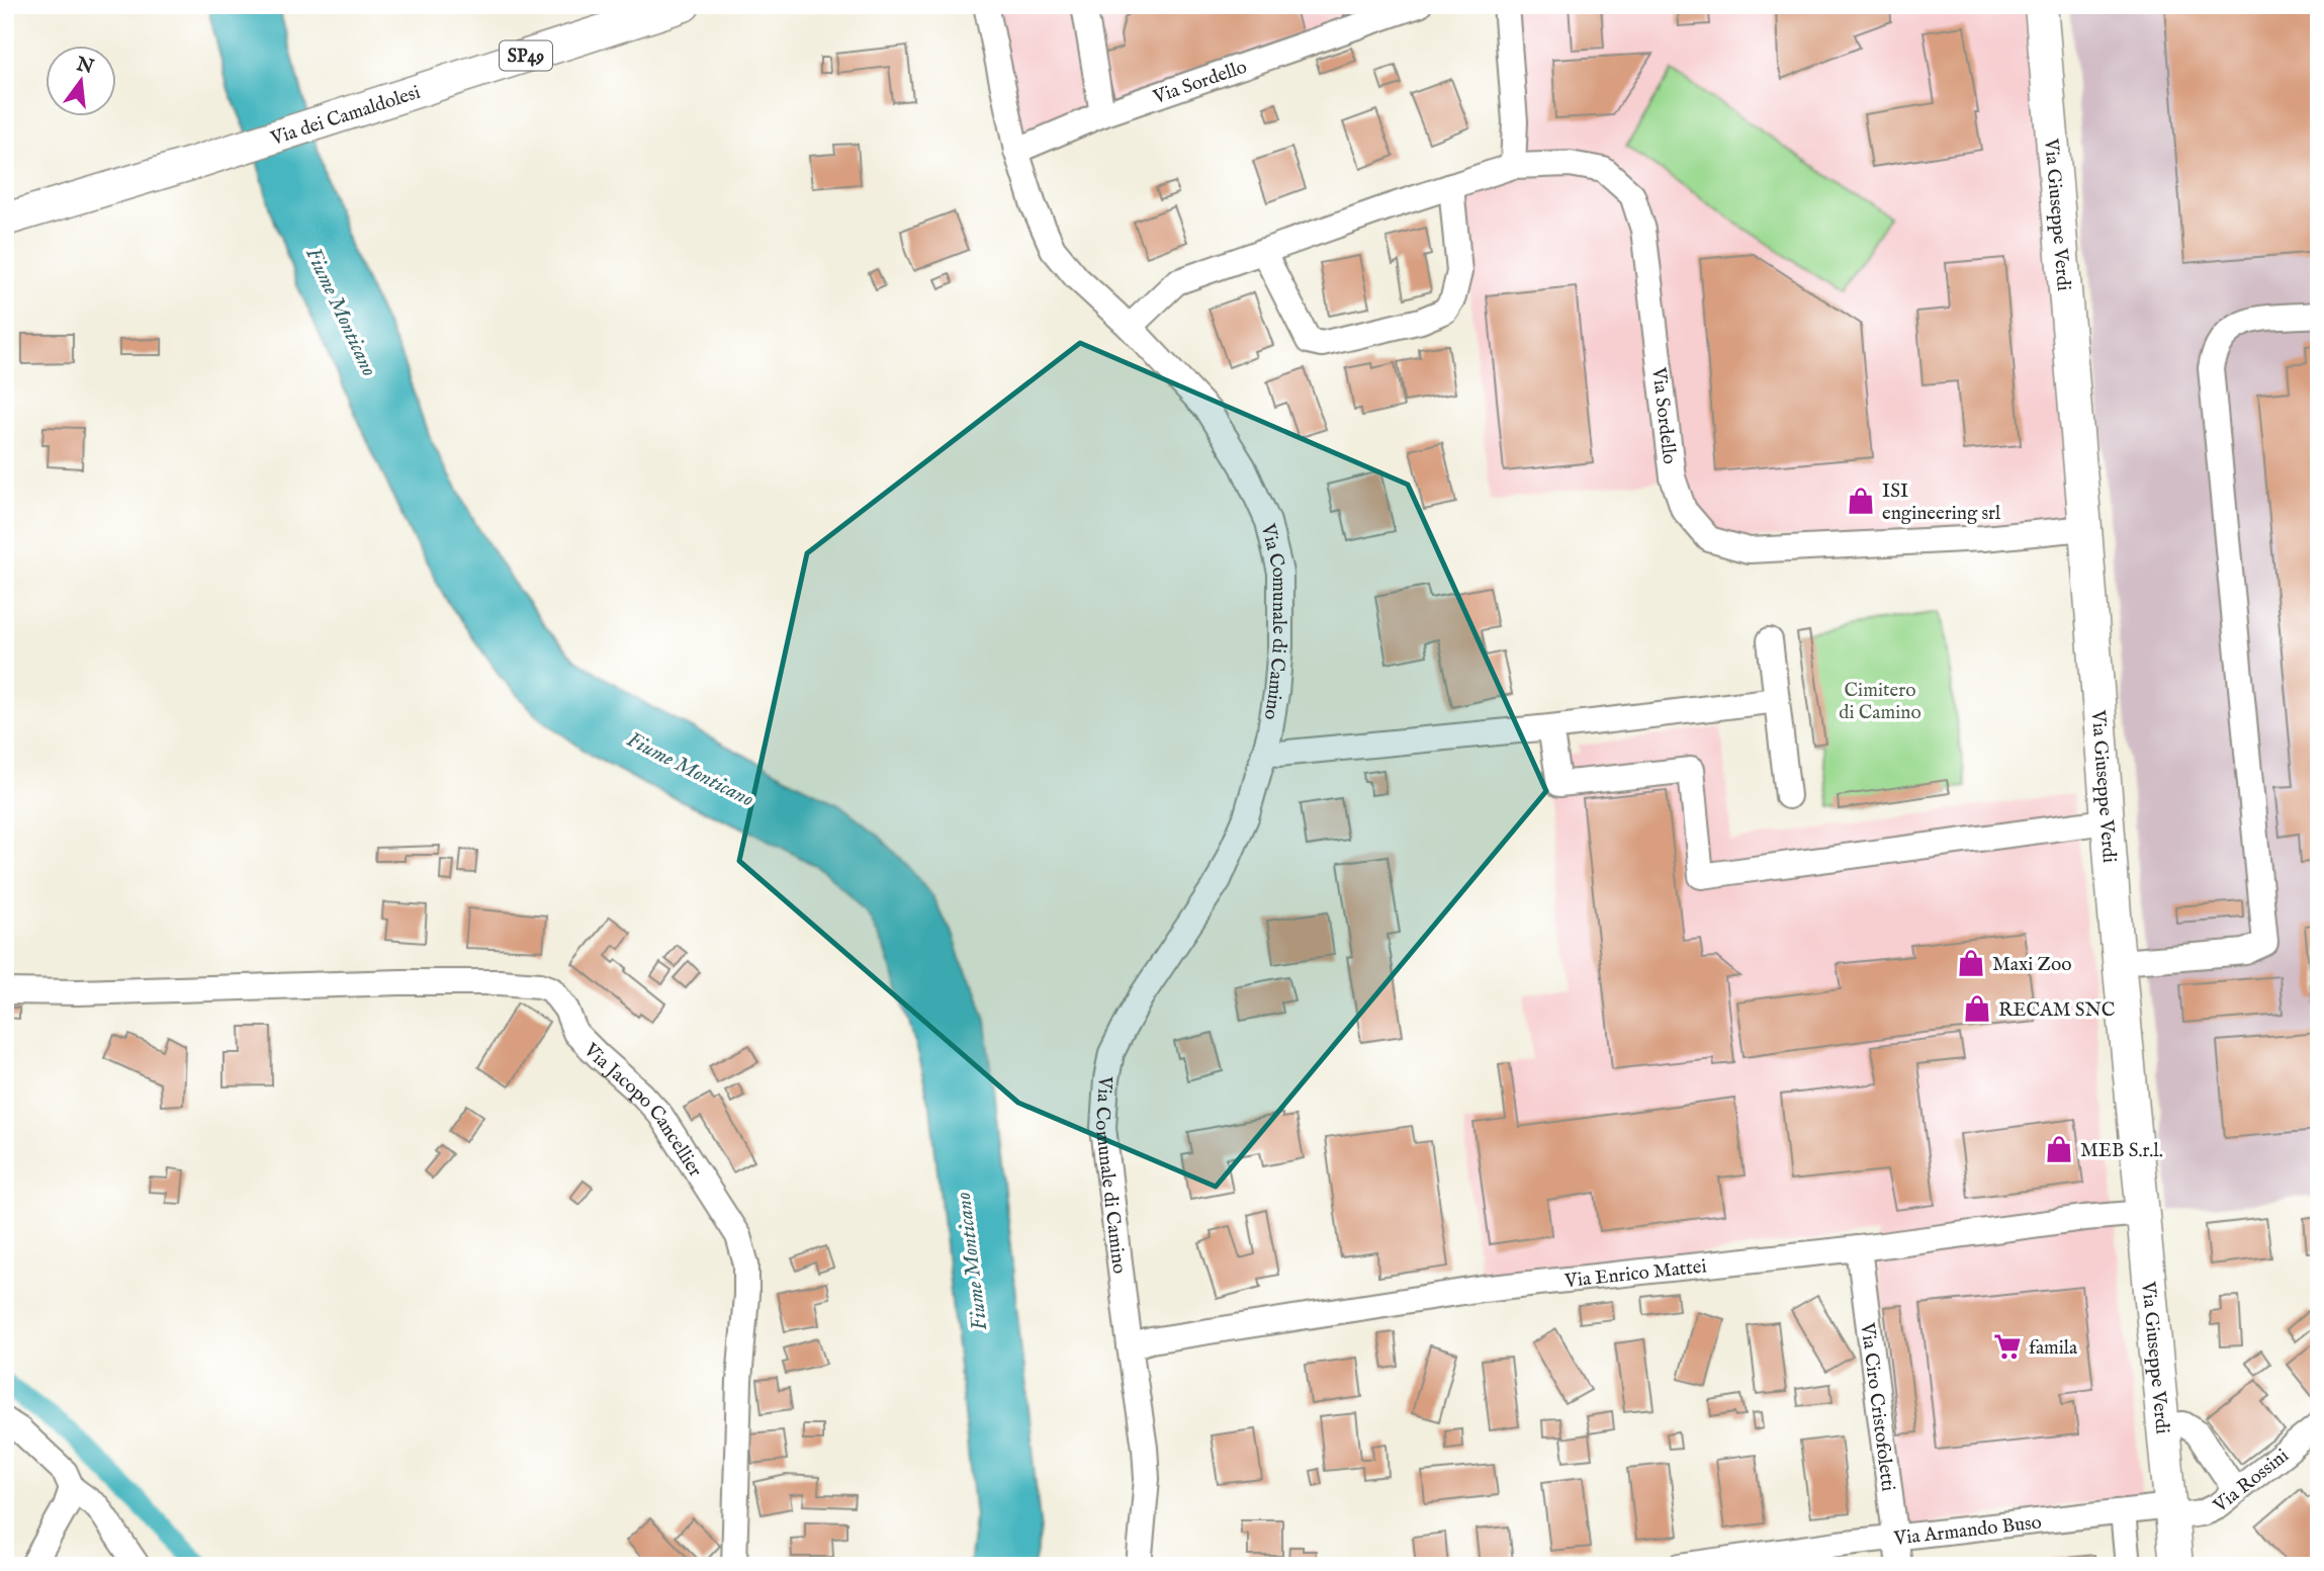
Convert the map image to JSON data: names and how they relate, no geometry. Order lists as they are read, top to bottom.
{
  "streets": {
    "main road": ["SP49", "Via dei Camaldolesi", "Via Giuseppe Verdi"],
    "street": [
      "Via Sordello",
      "Via Comunale di Camino",
      "Via Jacopo Cancellier",
      "Via Enrico Mattei",
      "Via Ciro Cristofoletti",
      "Via Rossini",
      "Via Armando Buso"
    ]
  },
  "crossings": [
    ["Via Sordello", "Via Giuseppe Verdi"],
    ["Via Sordello", "Via Comunale di Camino"],
    ["Via Giuseppe Verdi", "Via Enrico Mattei"],
    ["Via Giuseppe Verdi", "Via Rossini"],
    ["Via Giuseppe Verdi", "Via Armando Buso"],
    ["Via Comunale di Camino", "Via Enrico Mattei"],
    ["Via Enrico Mattei", "Via Ciro Cristofoletti"],
    ["Via Ciro Cristofoletti", "Via Armando Buso"],
    ["Via Rossini", "Via Armando Buso"]
  ],
  "water": ["Fiume Monticano"],
  "parks": ["Cimitero di Camino"],
  "places": {
    "shop": [
      "ISI engineering srl",
      "Maxi Zoo",
      "RECAM SNC",
      "MEB S.r.l."
    ],
    "supermarket": ["famila"]
  },
  "north": "top"
}
